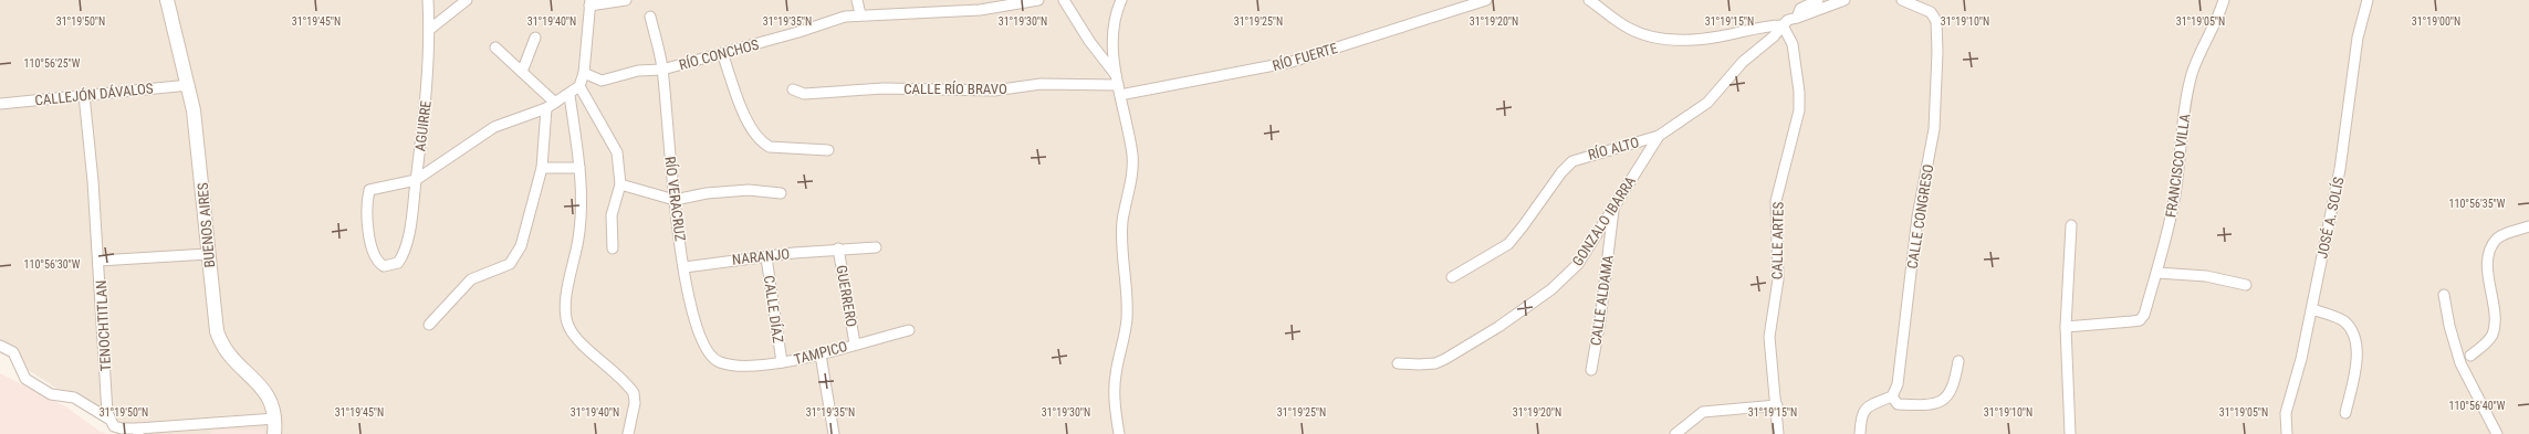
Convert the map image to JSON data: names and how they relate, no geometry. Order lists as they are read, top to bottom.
{
  "streets": {
    "street": [
      "RÍO CONCHOS",
      "RÍO FUERTE",
      "CALLE RÍO BRAVO",
      "CALLEJÓN DÁVALOS",
      "AGUIRRE",
      "RÍO ALTO",
      "FRANCISCO VILLA",
      "RÍO VERACRUZ",
      "CALLE CONGRESO",
      "JOSÉ A. SOLÍS",
      "GONZALO IBARRA",
      "BUENOS AIRES",
      "CALLE ARTES",
      "NARANJO",
      "GUERRERO",
      "CALLE ALDAMA",
      "CALLE DÍAZ",
      "TENOCHTITLAN",
      "TAMPICO"
    ]
  },
  "crossings": [
    ["RÍO CONCHOS", "RÍO VERACRUZ"],
    ["RÍO FUERTE", "CALLE RÍO BRAVO"],
    ["CALLEJÓN DÁVALOS", "BUENOS AIRES"],
    ["CALLEJÓN DÁVALOS", "TENOCHTITLAN"],
    ["RÍO ALTO", "GONZALO IBARRA"],
    ["RÍO ALTO", "CALLE ARTES"],
    ["RÍO VERACRUZ", "NARANJO"],
    ["RÍO VERACRUZ", "TAMPICO"],
    ["GONZALO IBARRA", "CALLE ALDAMA"],
    ["NARANJO", "GUERRERO"],
    ["NARANJO", "CALLE DÍAZ"],
    ["GUERRERO", "TAMPICO"],
    ["CALLE DÍAZ", "TAMPICO"]
  ],
  "coordinates": [
    "31°19'50\"N",
    "31°19'45\"N",
    "31°19'40\"N",
    "31°19'35\"N",
    "31°19'30\"N",
    "31°19'25\"N",
    "31°19'20\"N",
    "31°19'15\"N",
    "31°19'10\"N",
    "31°19'05\"N",
    "31°19'00\"N",
    "110°56'25\"W",
    "110°56'35\"W",
    "110°56'30\"W",
    "110°56'40\"W"
  ]
}
